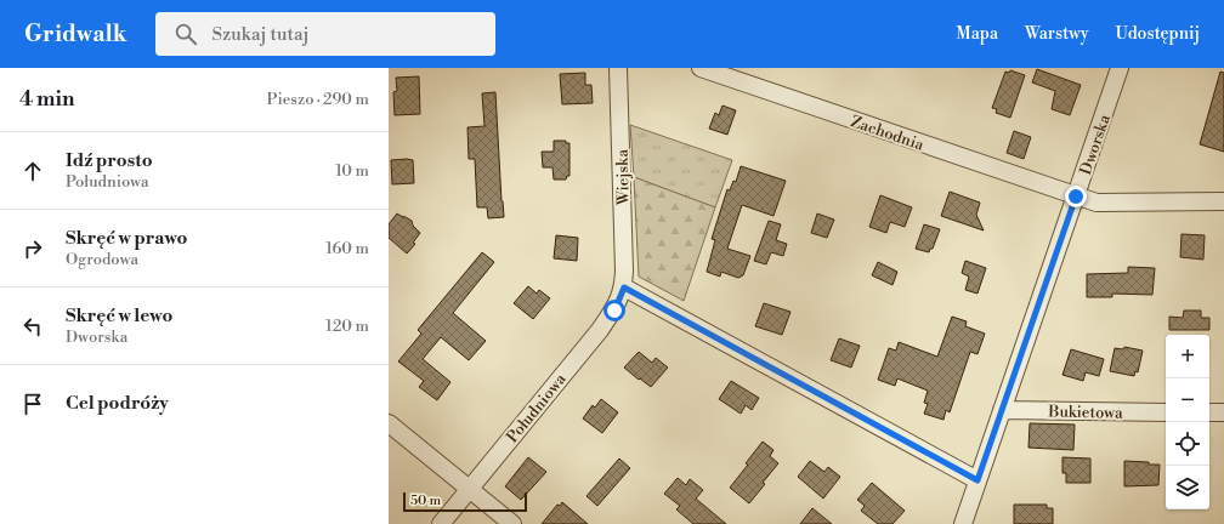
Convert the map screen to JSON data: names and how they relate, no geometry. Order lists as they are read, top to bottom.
{
  "streets": {
    "street": [
      "Zachodnia",
      "Dworska",
      "Wiejska",
      "Południowa",
      "Bukietowa"
    ]
  },
  "crossings": [
    ["Zachodnia", "Dworska"],
    ["Dworska", "Bukietowa"],
    ["Wiejska", "Południowa"]
  ],
  "scale_bar": "50 m",
  "page": {
    "header": "Gridwalk",
    "search": "Szukaj tutaj",
    "nav": ["Mapa", "Warstwy", "Udostępnij"],
    "heading": ["4 min", "Pieszo · 290 m"],
    "list": [
      ["Idź prosto", "Południowa", "10 m"],
      ["Skręć w prawo", "Ogrodowa", "160 m"],
      ["Skręć w lewo", "Dworska", "120 m"],
      "Cel podróży"
    ],
    "map_buttons": ["+", "−"],
    "scale": "50 m"
  }
}
